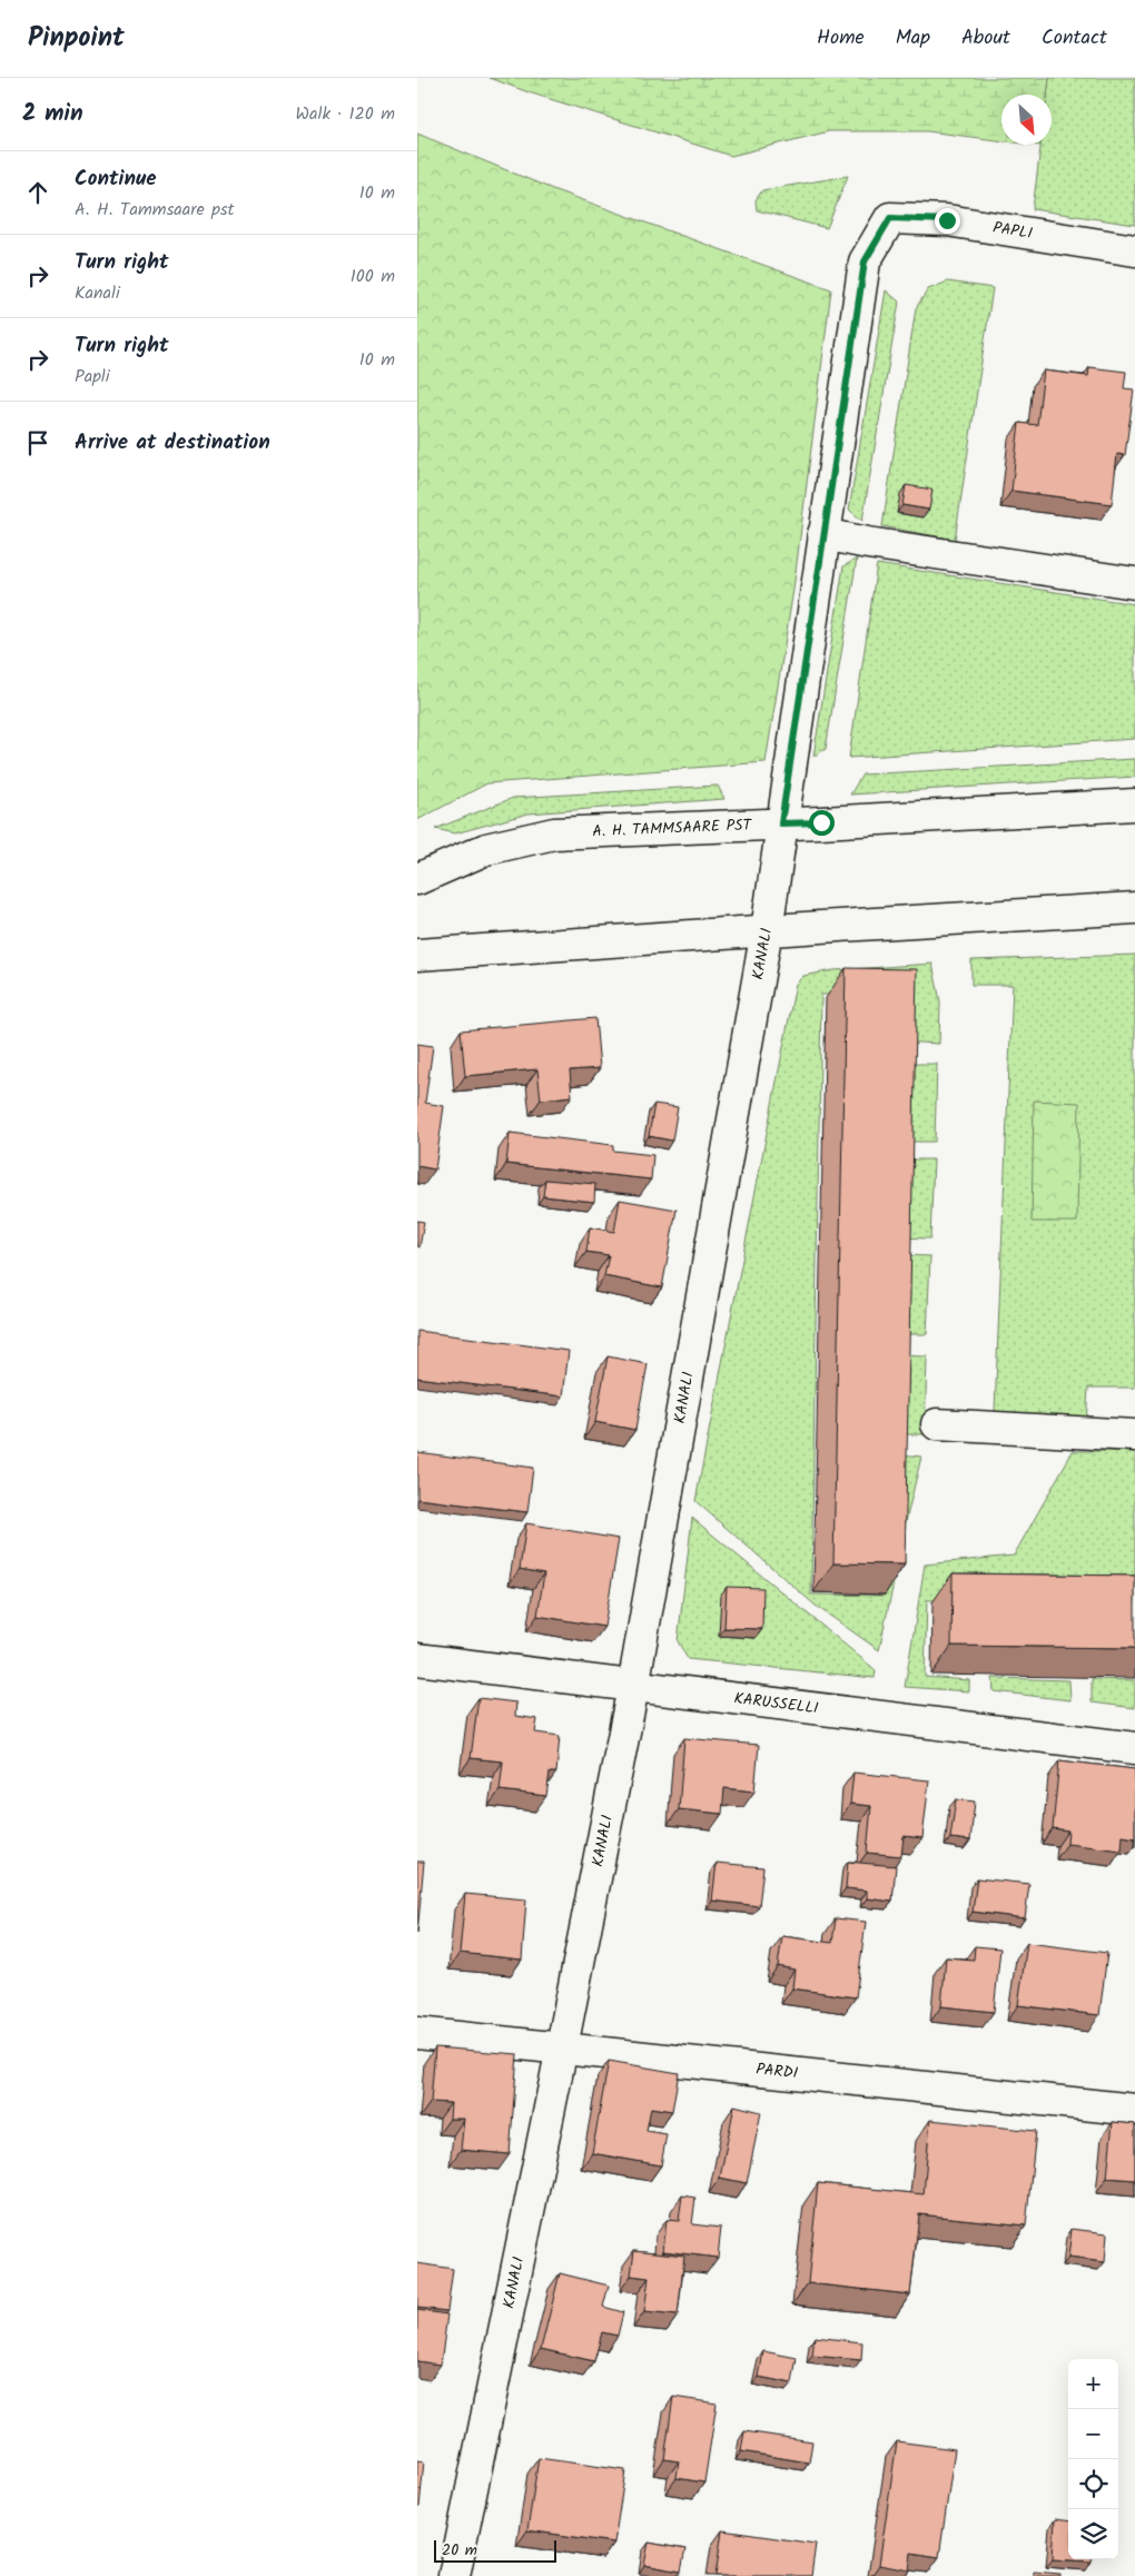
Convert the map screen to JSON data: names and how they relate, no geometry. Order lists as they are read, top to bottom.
{
  "streets": {
    "street": [
      "PAPLI",
      "A. H. TAMMSAARE PST",
      "KANALI",
      "KARUSSELLI",
      "PARDI"
    ]
  },
  "crossings": [
    ["PAPLI", "KANALI"],
    ["A. H. TAMMSAARE PST", "KANALI"],
    ["KANALI", "KARUSSELLI"],
    ["KANALI", "PARDI"]
  ],
  "scale_bar": "20 m",
  "north": "bottom right",
  "page": {
    "header": "Pinpoint",
    "nav": [
      "Home",
      "Map",
      "About",
      "Contact"
    ],
    "heading": ["2 min", "Walk · 120 m"],
    "list": [
      ["Continue", "A. H. Tammsaare pst", "10 m"],
      ["Turn right", "Kanali", "100 m"],
      ["Turn right", "Papli", "10 m"],
      "Arrive at destination"
    ],
    "map_buttons": ["+", "−"],
    "scale": "20 m"
  }
}
